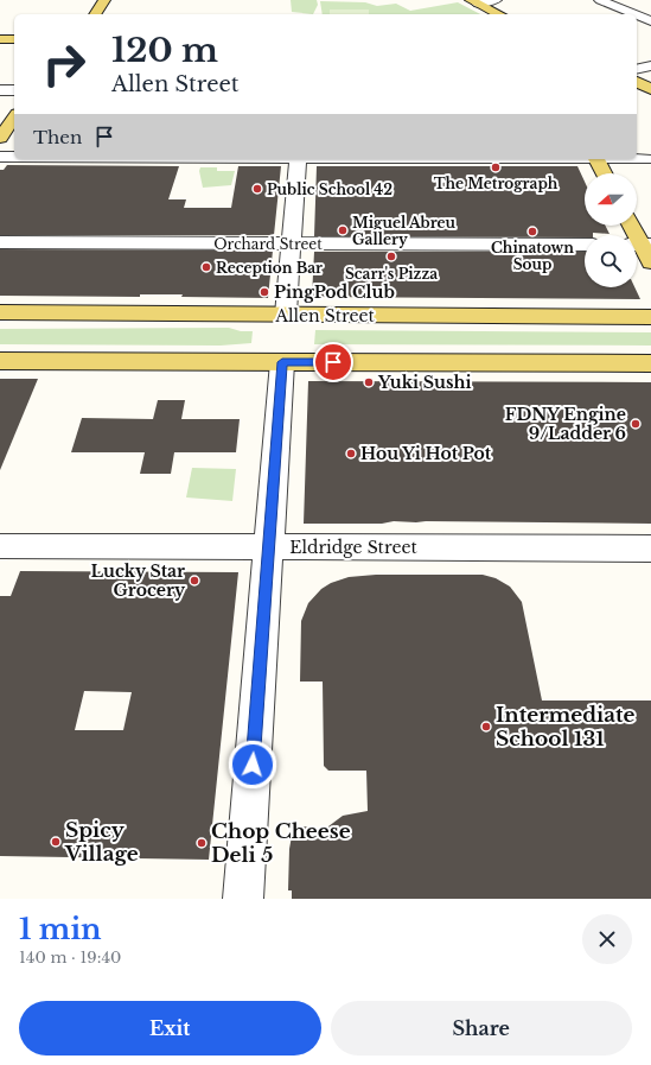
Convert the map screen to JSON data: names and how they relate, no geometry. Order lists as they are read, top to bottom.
{
  "streets": {
    "main road": ["Allen Street"],
    "street": ["Orchard Street", "Eldridge Street"]
  },
  "places": [
    "The Metrograph",
    "Public School 42",
    "Miguel Abreu Gallery",
    "Chinatown Soup",
    "Scarr's Pizza",
    "Reception Bar",
    "PingPod Club",
    "Yuki Sushi",
    "FDNY Engine 9/Ladder 6",
    "Hou Yi Hot Pot",
    "Lucky Star Grocery",
    "Intermediate School 131",
    "Spicy Village",
    "Chop Cheese Deli 5"
  ],
  "north": "left",
  "page": {
    "turn": ["120 m", "Allen Street"],
    "then": "Then",
    "heading": ["1 min", "140 m · 19:40"],
    "buttons": ["Exit", "Share"]
  }
}
